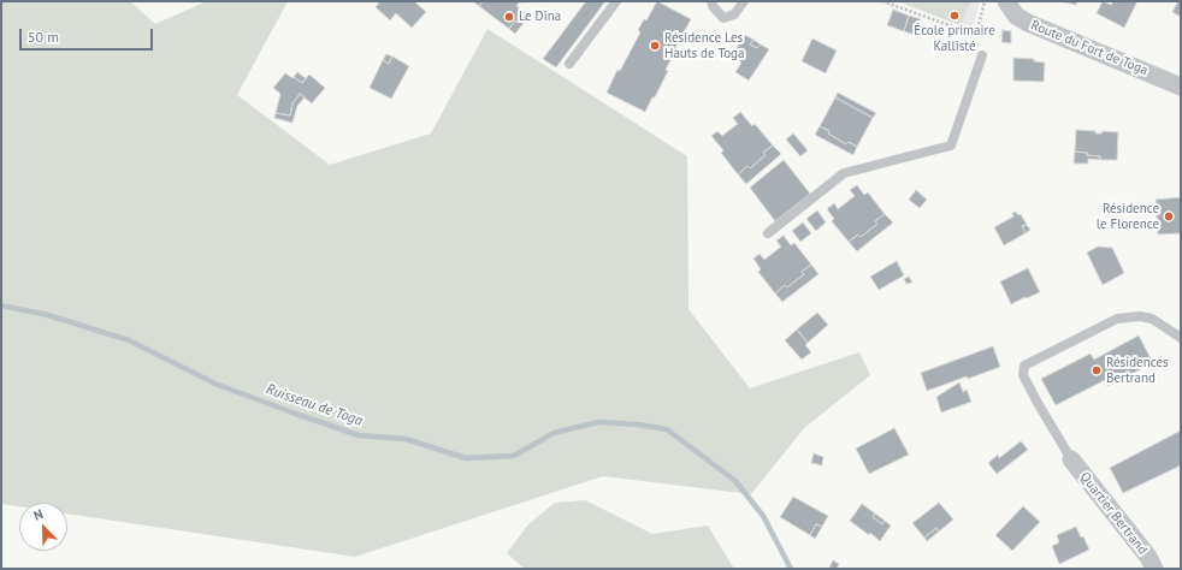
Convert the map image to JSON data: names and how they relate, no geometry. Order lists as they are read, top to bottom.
{
  "streets": {
    "street": ["Route du Fort de Toga", "Quartier Bertrand"]
  },
  "water": ["Ruisseau de Toga"],
  "places": [
    "École primaire Kallisté",
    "Le Dina",
    "Résidence Les Hauts de Toga",
    "Résidence le Florence",
    "Résidences Bertrand"
  ],
  "scale_bar": "50 m",
  "north": "top left"
}
